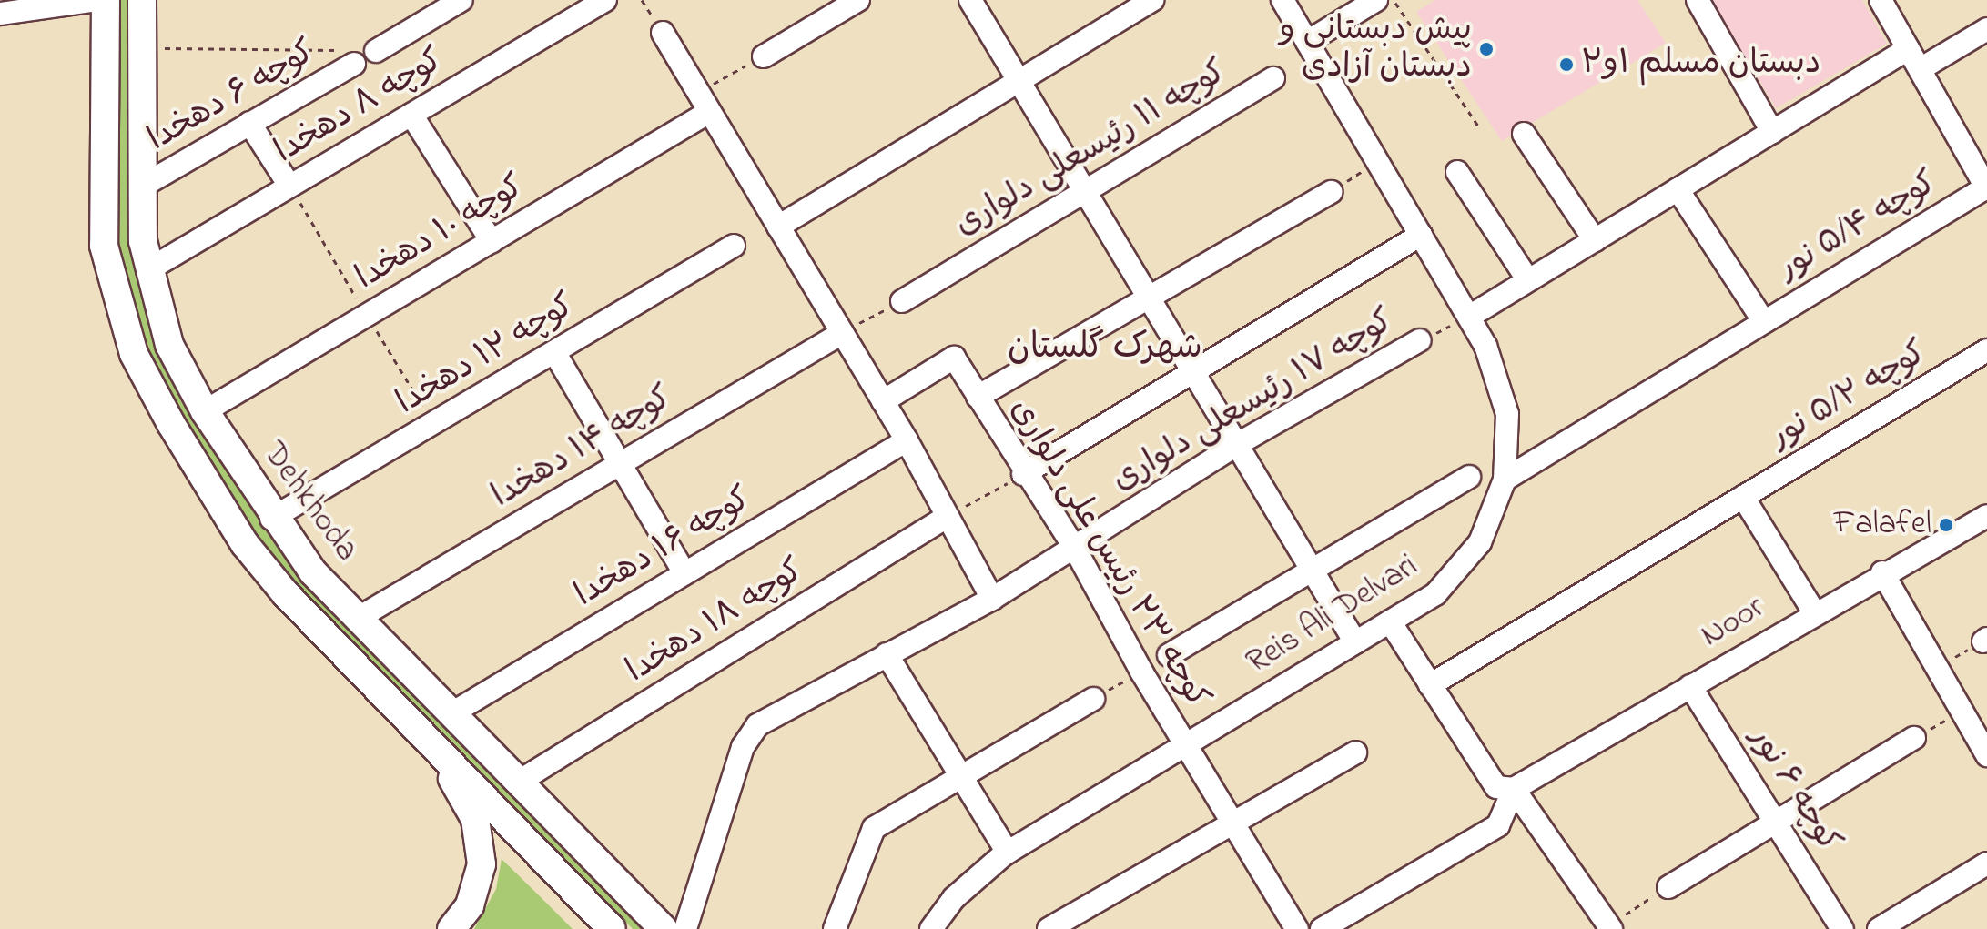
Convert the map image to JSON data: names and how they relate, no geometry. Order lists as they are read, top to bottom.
{
  "streets": {
    "main road": ["Dehkhoda"],
    "street": [
      "کوچه ۶ دهخدا",
      "کوچه ۸ دهخدا",
      "کوچه ۱۱ رئیسعلی دلواری",
      "کوچه ۵/۴ نور",
      "کوچه ۱۰ دهخدا",
      "کوچه ۱۲ دهخدا",
      "کوچه ۵/۲ نور",
      "کوچه ۱۷ رئیسعلی دلواری",
      "کوچه ۱۴ دهخدا",
      "کوچه ۱۶ دهخدا",
      "کوچه ۲۳ رئیس علی دلواری",
      "Reis Ali Delvari",
      "کوچه ۱۸ دهخدا",
      "Noor",
      "کوچه ۶ نور"
    ]
  },
  "crossings": [
    ["کوچه ۶ دهخدا", "Dehkhoda"],
    ["کوچه ۸ دهخدا", "Dehkhoda"],
    ["کوچه ۵/۴ نور", "Reis Ali Delvari"],
    ["کوچه ۱۰ دهخدا", "Dehkhoda"],
    ["کوچه ۱۲ دهخدا", "Dehkhoda"],
    ["کوچه ۱۷ رئیسعلی دلواری", "کوچه ۲۳ رئیس علی دلواری"],
    ["کوچه ۱۷ رئیسعلی دلواری", "Reis Ali Delvari"],
    ["کوچه ۱۴ دهخدا", "Dehkhoda"],
    ["Dehkhoda", "کوچه ۱۶ دهخدا"],
    ["Dehkhoda", "کوچه ۱۸ دهخدا"],
    ["کوچه ۲۳ رئیس علی دلواری", "Reis Ali Delvari"],
    ["Noor", "کوچه ۶ نور"]
  ],
  "districts": ["شهرک گلستان"],
  "places": ["پیش دبستانی و دبستان آزادی", "دبستان مسلم ۱و۲", "Falafel"]
}
